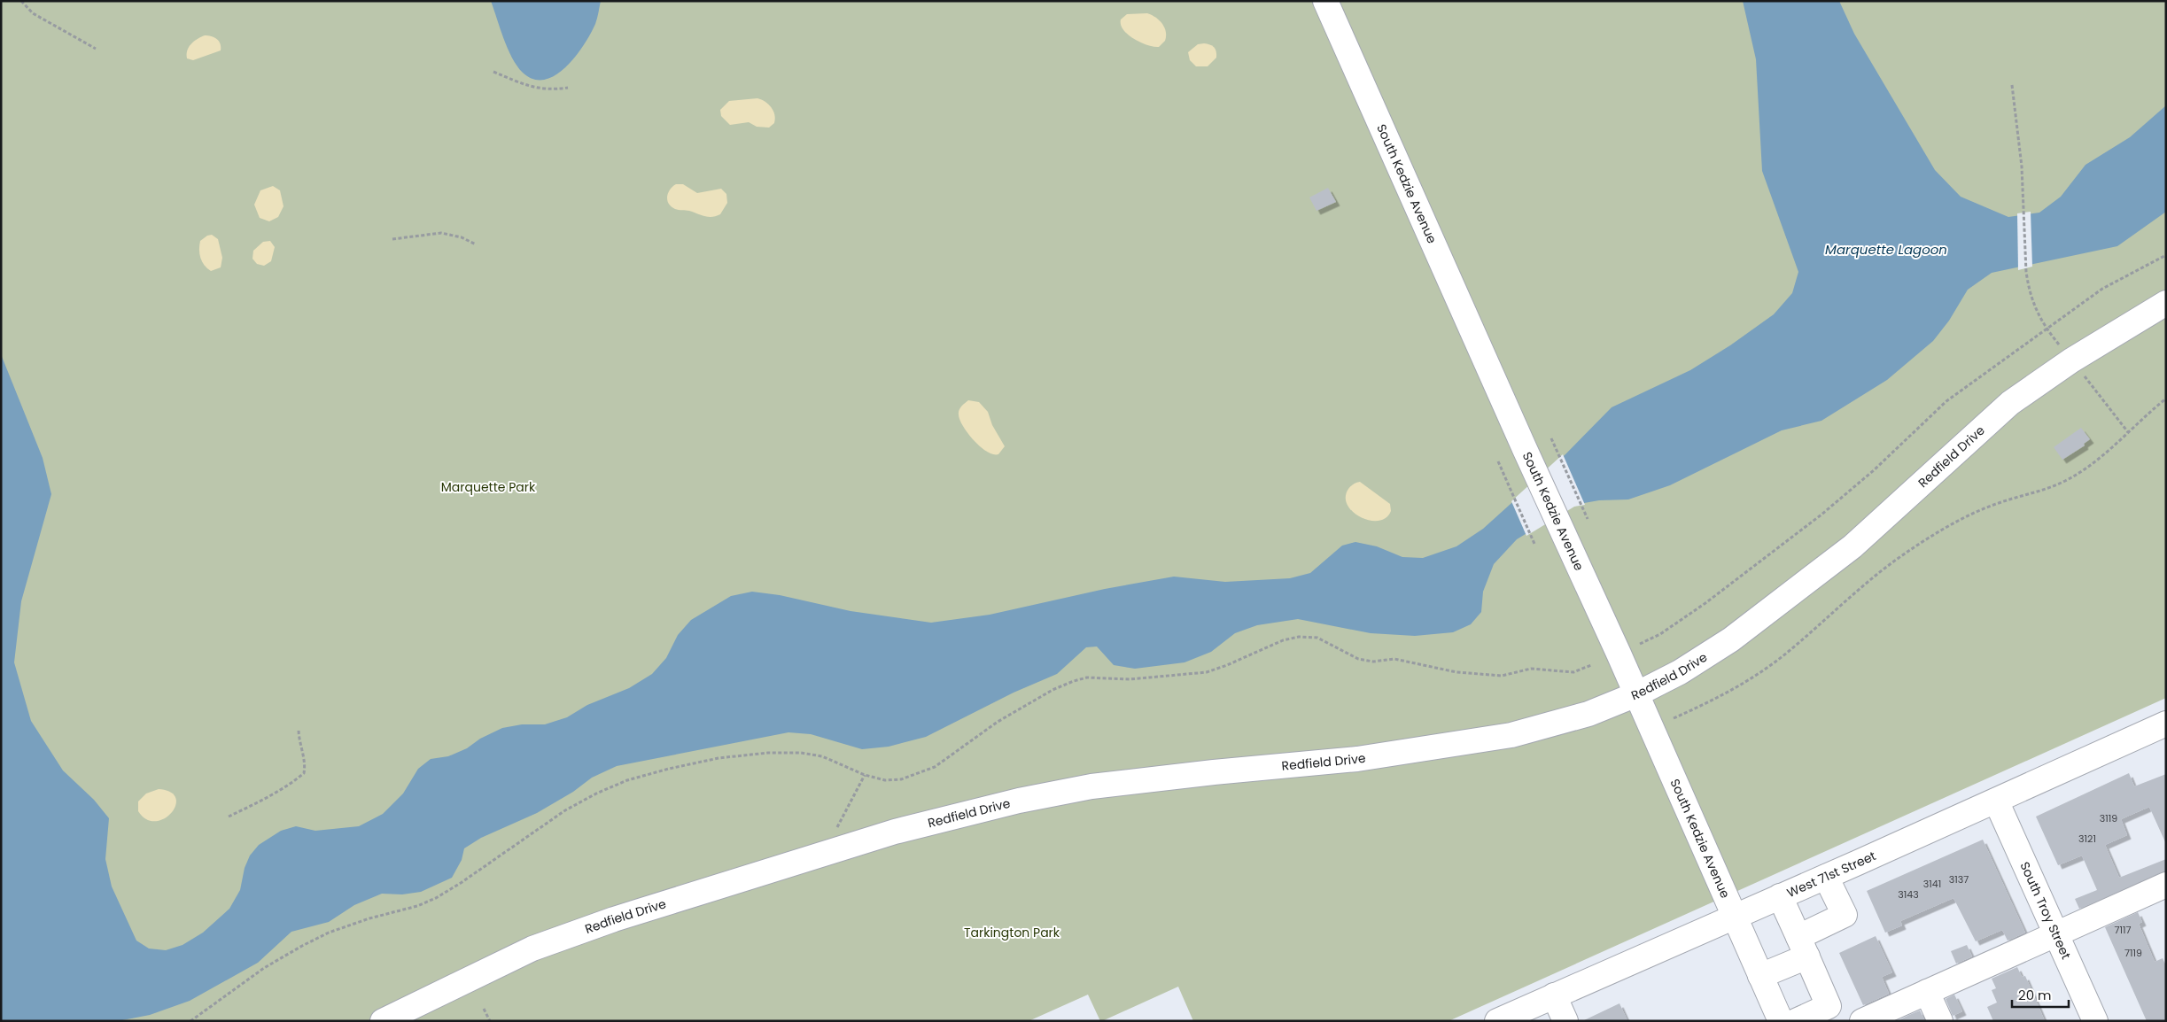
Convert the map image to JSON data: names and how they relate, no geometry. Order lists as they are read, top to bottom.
{
  "streets": {
    "main road": [
      "South Kedzie Avenue",
      "Redfield Drive",
      "West 71st Street",
      "South Troy Street"
    ]
  },
  "crossings": [
    ["South Kedzie Avenue", "Redfield Drive"],
    ["South Kedzie Avenue", "West 71st Street"],
    ["West 71st Street", "South Troy Street"]
  ],
  "water": ["Marquette Lagoon"],
  "parks": ["Marquette Park", "Tarkington Park"],
  "house_numbers": [
    "3119",
    "3121",
    "3137",
    "3141",
    "3143",
    "7117",
    "7119"
  ],
  "scale_bar": "20 m"
}
